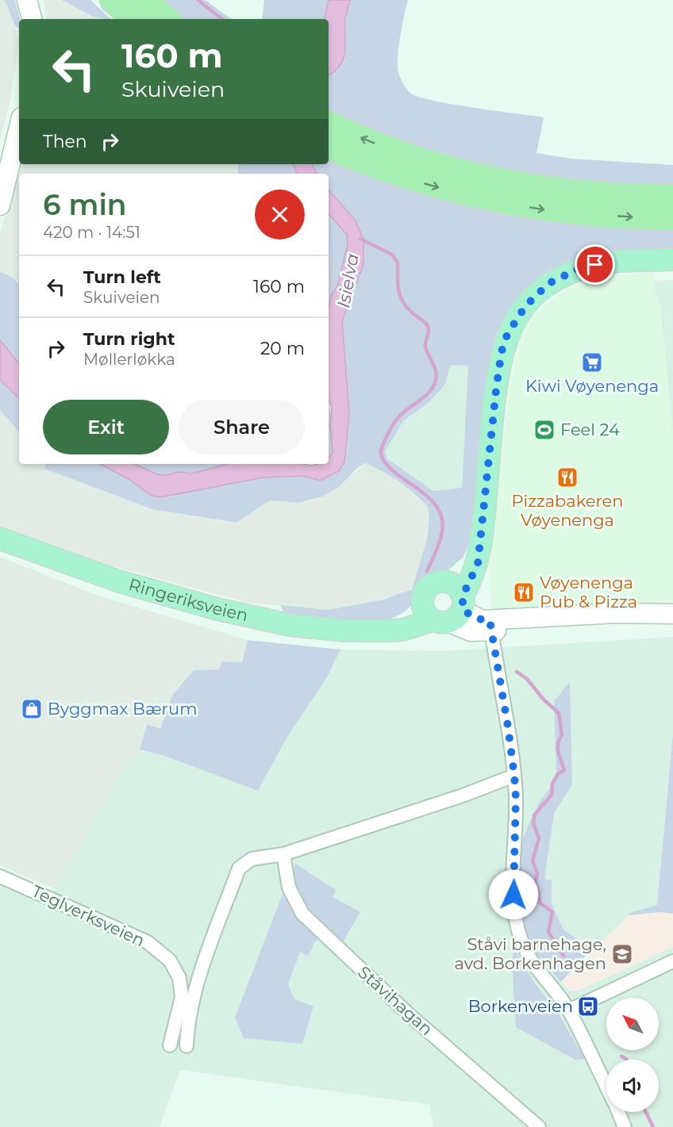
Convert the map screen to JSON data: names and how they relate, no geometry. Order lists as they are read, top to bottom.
{
  "streets": {
    "main road": ["Ringeriksveien"],
    "street": ["Teglverksveien", "Ståvihagan"]
  },
  "water": ["Isielva"],
  "places": {
    "supermarket": ["Kiwi Vøyenenga"],
    "sports": ["Feel 24"],
    "restaurant": ["Pizzabakeren Vøyenenga", "Vøyenenga Pub & Pizza"],
    "shop": ["Byggmax Bærum"],
    "school or university": ["Ståvi barnehage, avd. Borkenhagen"],
    "bus stop": ["Borkenveien"]
  },
  "north": "top left",
  "page": {
    "turn": ["160 m", "Skuiveien"],
    "then": "Then",
    "heading": ["6 min", "420 m · 14:51"],
    "list": [
      {
        "name": "Turn left",
        "note": "Skuiveien",
        "value": "160 m"
      },
      {
        "name": "Turn right",
        "note": "Møllerløkka",
        "value": "20 m"
      }
    ],
    "buttons": ["Exit", "Share"]
  }
}
